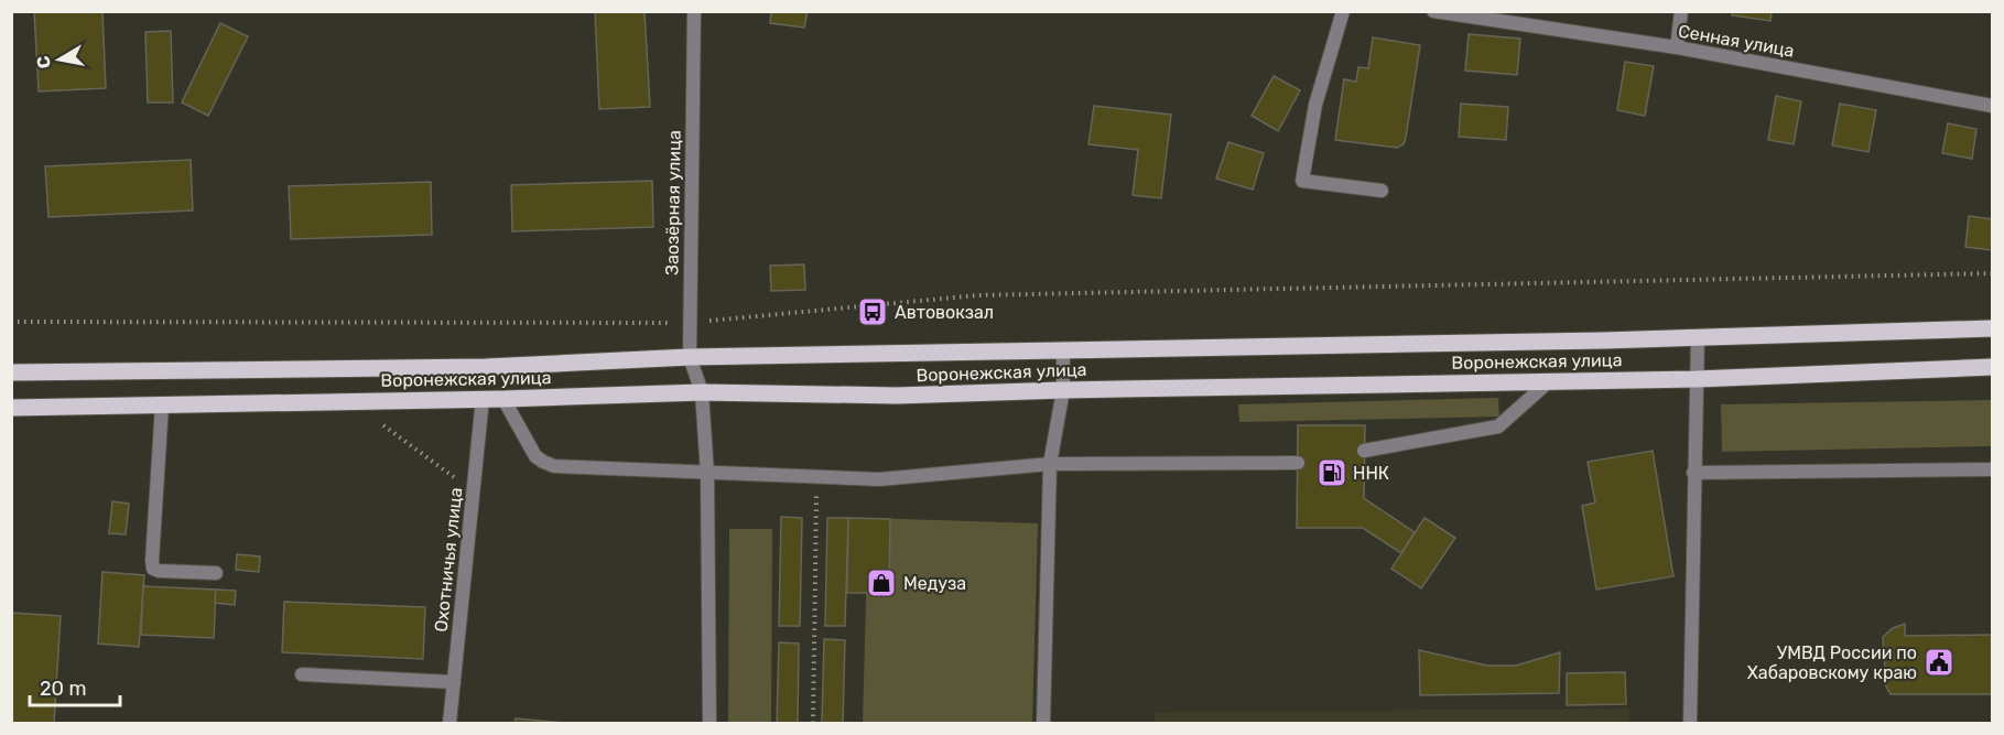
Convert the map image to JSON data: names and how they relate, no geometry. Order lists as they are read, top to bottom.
{
  "streets": {
    "main road": ["Воронежская улица"],
    "street": ["Сенная улица", "Заозёрная улица", "Охотничья улица"]
  },
  "crossings": [
    ["Заозёрная улица", "Воронежская улица"],
    ["Воронежская улица", "Охотничья улица"]
  ],
  "places": {
    "bus stop": ["Автовокзал"],
    "fuel station": ["ННК"],
    "shop": ["Медуза"],
    "public building": ["УМВД России по Хабаровскому краю"]
  },
  "scale_bar": "20 m",
  "north": "left"
}
